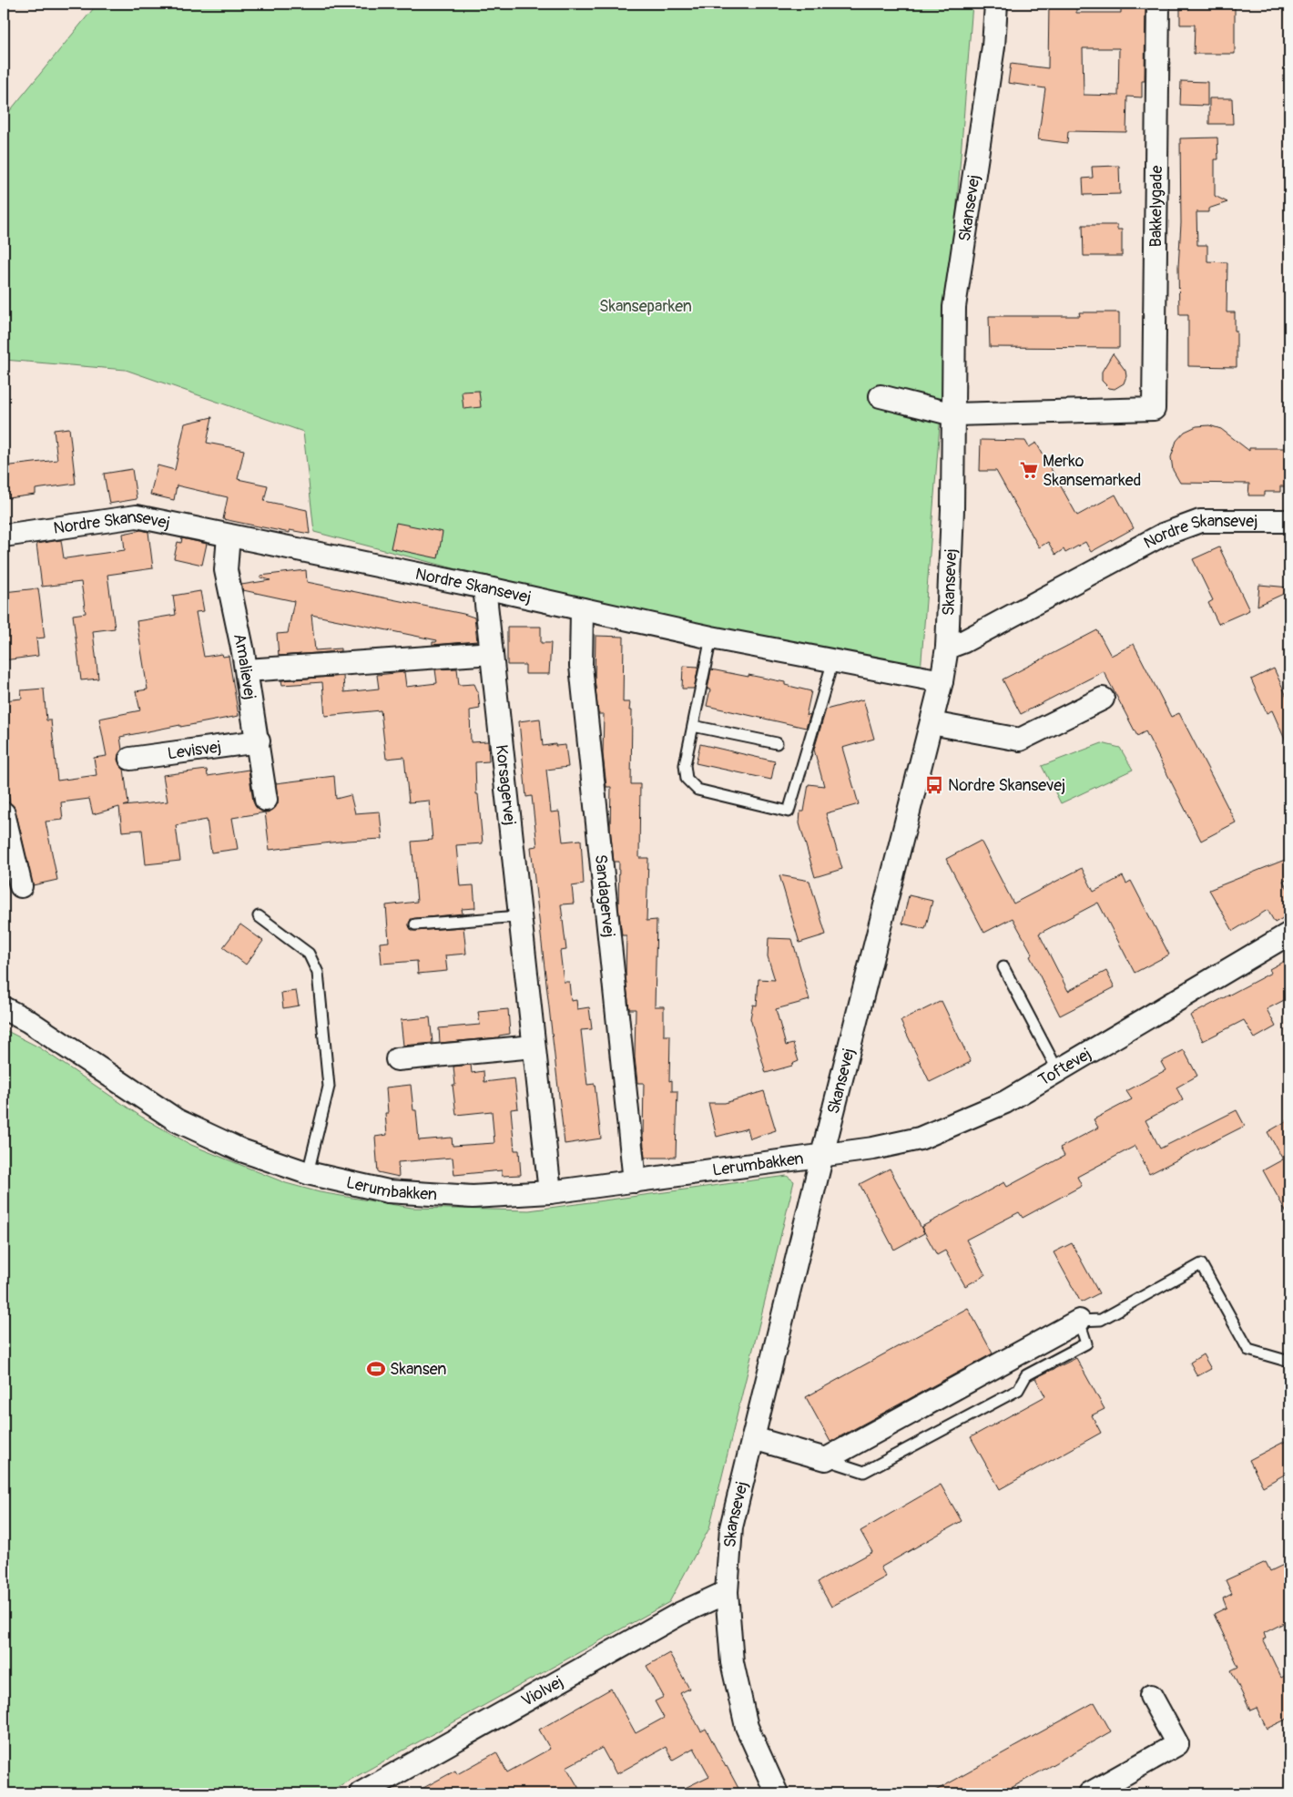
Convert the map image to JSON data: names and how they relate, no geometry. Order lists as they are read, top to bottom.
{
  "streets": {
    "street": [
      "Bakkelygade",
      "Skansevej",
      "Nordre Skansevej",
      "Amalievej",
      "Levisvej",
      "Korsagervej",
      "Sandagervej",
      "Toftevej",
      "Lerumbakken",
      "Violvej"
    ]
  },
  "crossings": [
    ["Bakkelygade", "Skansevej"],
    ["Skansevej", "Nordre Skansevej"],
    ["Skansevej", "Toftevej"],
    ["Skansevej", "Lerumbakken"],
    ["Skansevej", "Violvej"],
    ["Nordre Skansevej", "Amalievej"],
    ["Nordre Skansevej", "Korsagervej"],
    ["Nordre Skansevej", "Sandagervej"],
    ["Amalievej", "Levisvej"],
    ["Korsagervej", "Lerumbakken"],
    ["Sandagervej", "Lerumbakken"],
    ["Toftevej", "Lerumbakken"]
  ],
  "parks": ["Skanseparken"],
  "places": {
    "supermarket": ["Merko Skansemarked"],
    "bus stop": ["Nordre Skansevej"],
    "sports": ["Skansen"]
  }
}
